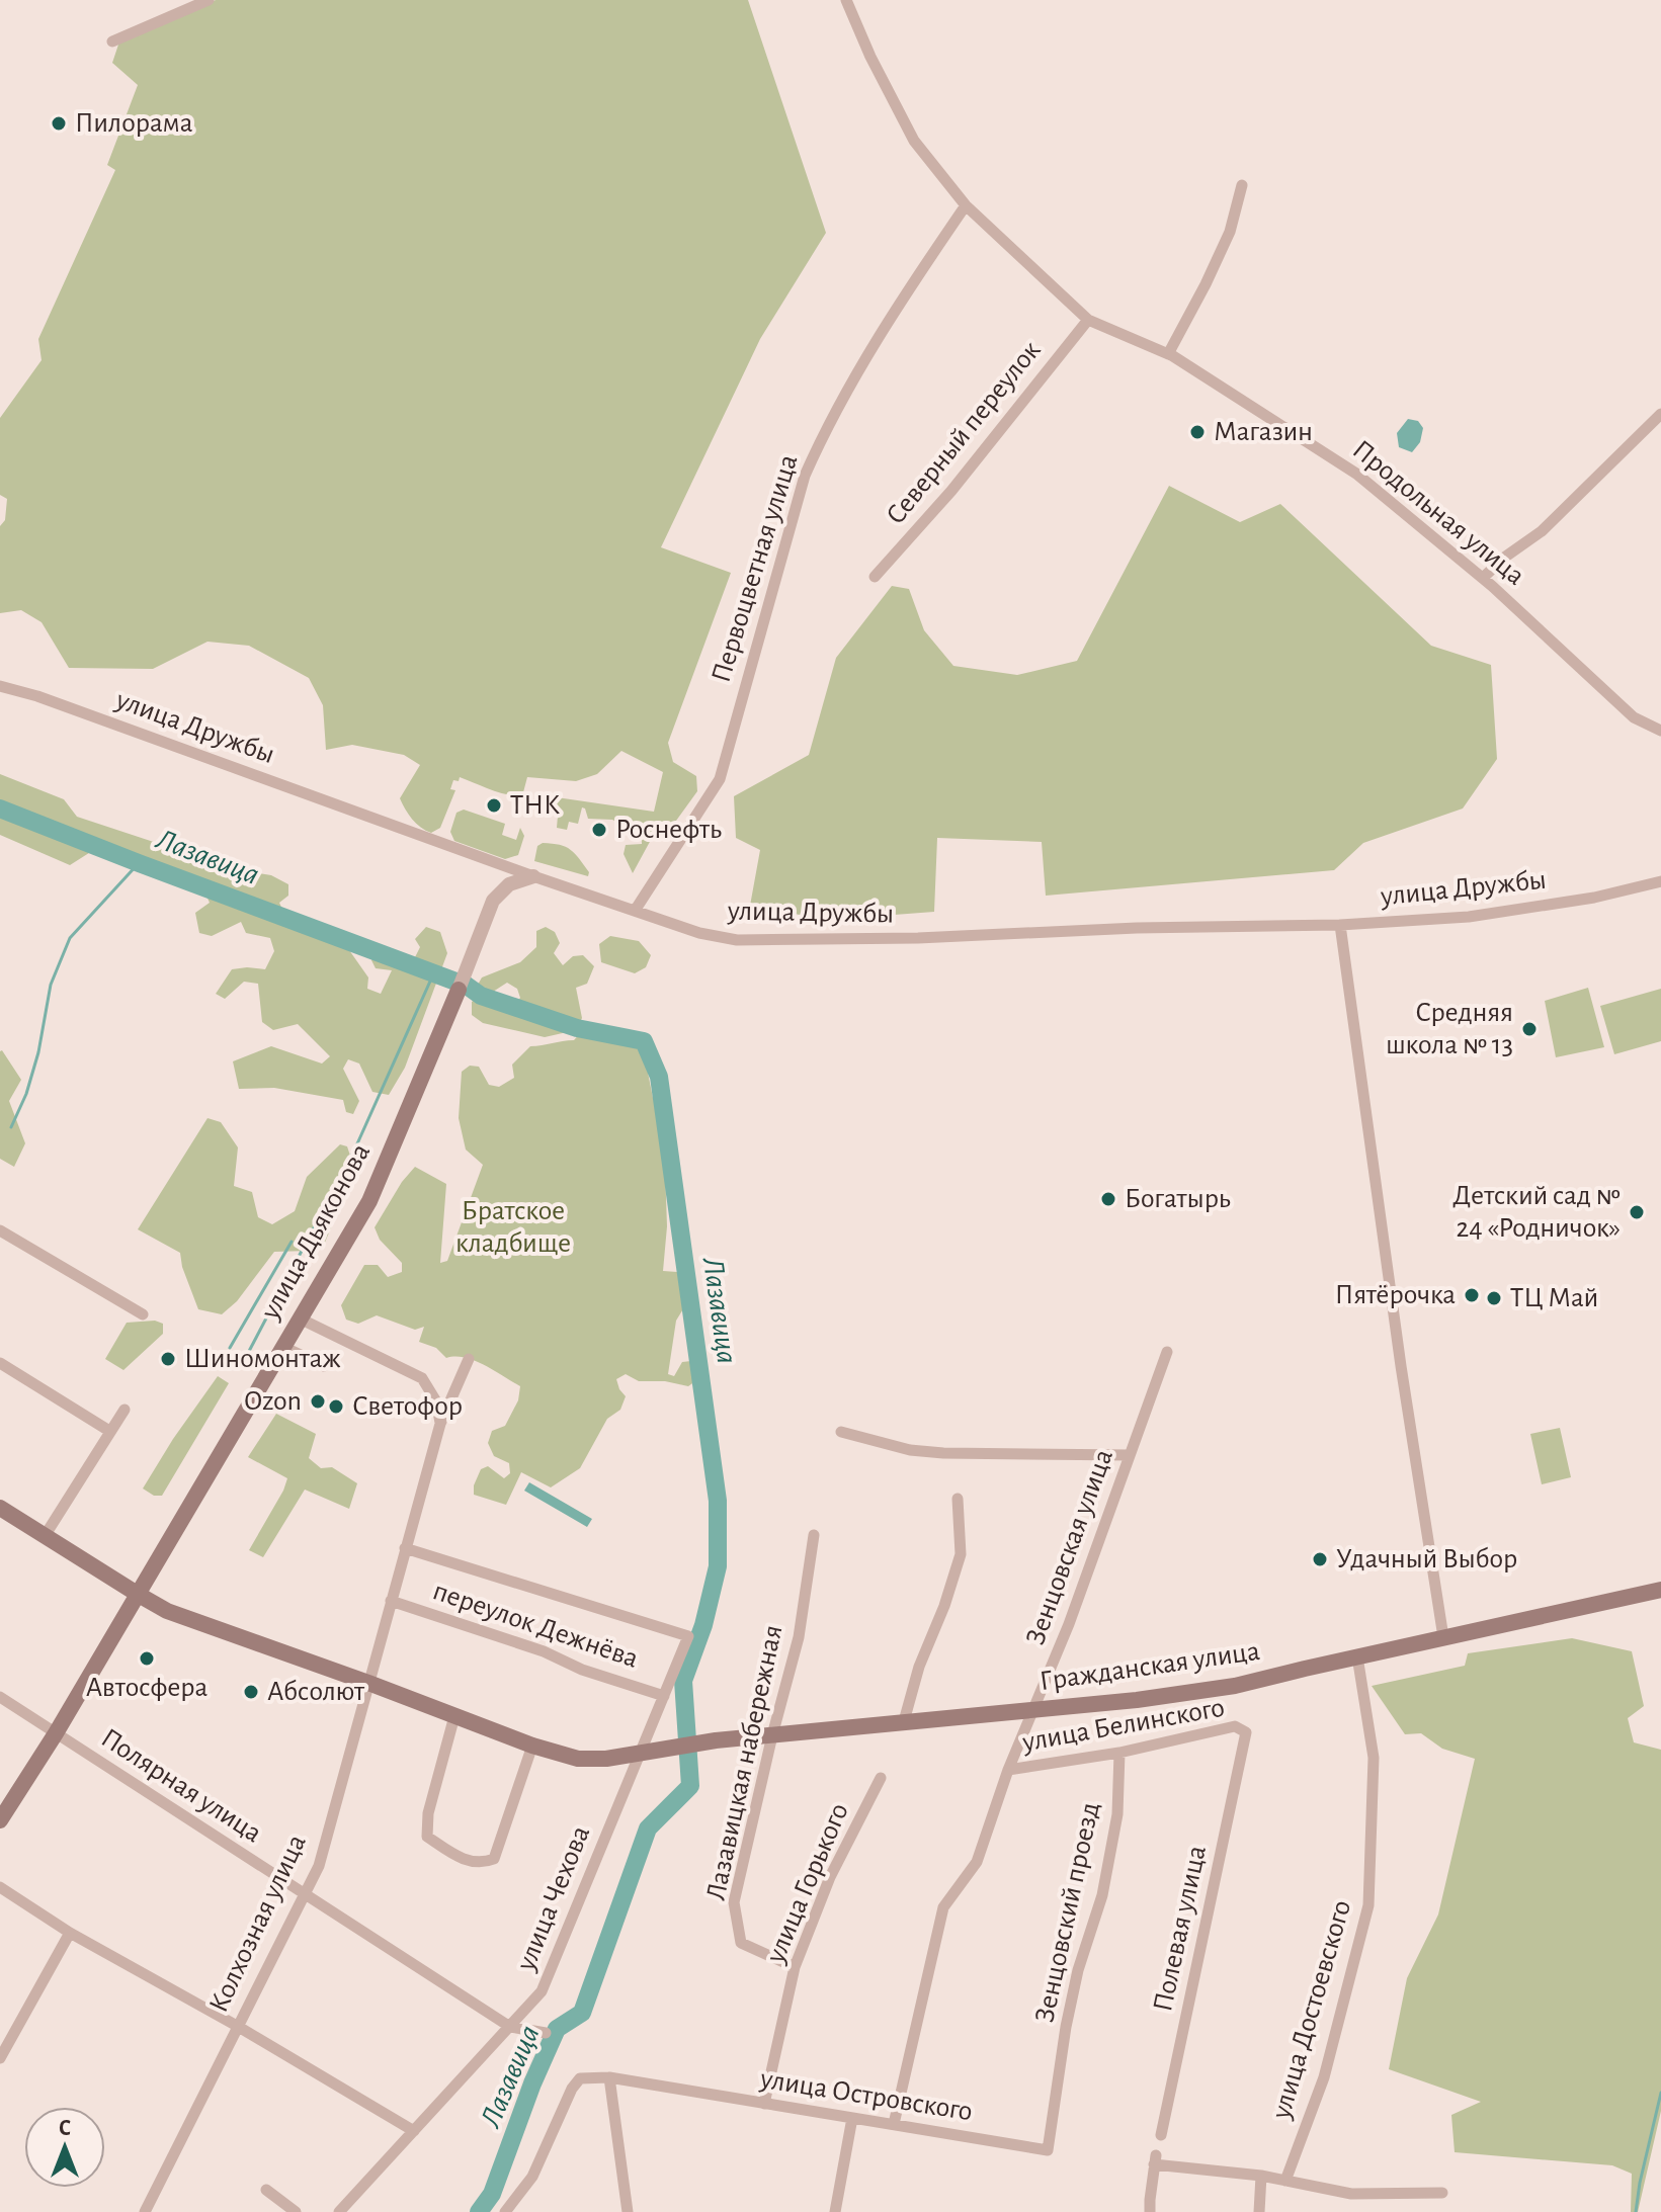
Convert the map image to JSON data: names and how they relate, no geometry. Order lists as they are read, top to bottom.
{
  "streets": {
    "main road": ["улица Дьяконова", "Гражданская улица"],
    "street": [
      "Северный переулок",
      "Продольная улица",
      "Первоцветная улица",
      "улица Дружбы",
      "Зенцовская улица",
      "переулок Дежнёва",
      "улица Белинского",
      "Лазавицкая набережная",
      "Полярная улица",
      "улица Горького",
      "улица Чехова",
      "Зенцовский проезд",
      "Колхозная улица",
      "Полевая улица",
      "улица Достоевского",
      "улица Островского"
    ]
  },
  "crossings": [
    ["Северный переулок", "Продольная улица"],
    ["Продольная улица", "Первоцветная улица"],
    ["Первоцветная улица", "улица Дружбы"],
    ["улица Дружбы", "улица Дьяконова"],
    ["улица Дьяконова", "Гражданская улица"],
    ["улица Дьяконова", "Полярная улица"],
    ["Зенцовская улица", "Гражданская улица"],
    ["Зенцовская улица", "улица Белинского"],
    ["Зенцовская улица", "улица Островского"],
    ["переулок Дежнёва", "улица Чехова"],
    ["переулок Дежнёва", "Колхозная улица"],
    ["Гражданская улица", "Лазавицкая набережная"],
    ["Гражданская улица", "улица Чехова"],
    ["Гражданская улица", "Колхозная улица"],
    ["Гражданская улица", "улица Достоевского"],
    ["улица Белинского", "Зенцовский проезд"],
    ["улица Белинского", "Полевая улица"],
    ["Лазавицкая набережная", "улица Горького"],
    ["Полярная улица", "улица Чехова"],
    ["Полярная улица", "Колхозная улица"],
    ["улица Горького", "улица Островского"],
    ["улица Чехова", "Колхозная улица"],
    ["Зенцовский проезд", "улица Островского"]
  ],
  "water": ["Лазавица"],
  "parks": ["Братское кладбище"],
  "places": [
    "Пилорама",
    "Магазин",
    "ТНК",
    "Роснефть",
    "Средняя школа № 13",
    "Богатырь",
    "Детский сад № 24 «Родничок»",
    "Пятёрочка",
    "ТЦ Май",
    "Шиномонтаж",
    "Ozon",
    "Светофор",
    "Удачный Выбор",
    "Автосфера",
    "Абсолют"
  ],
  "north": "top"
}
